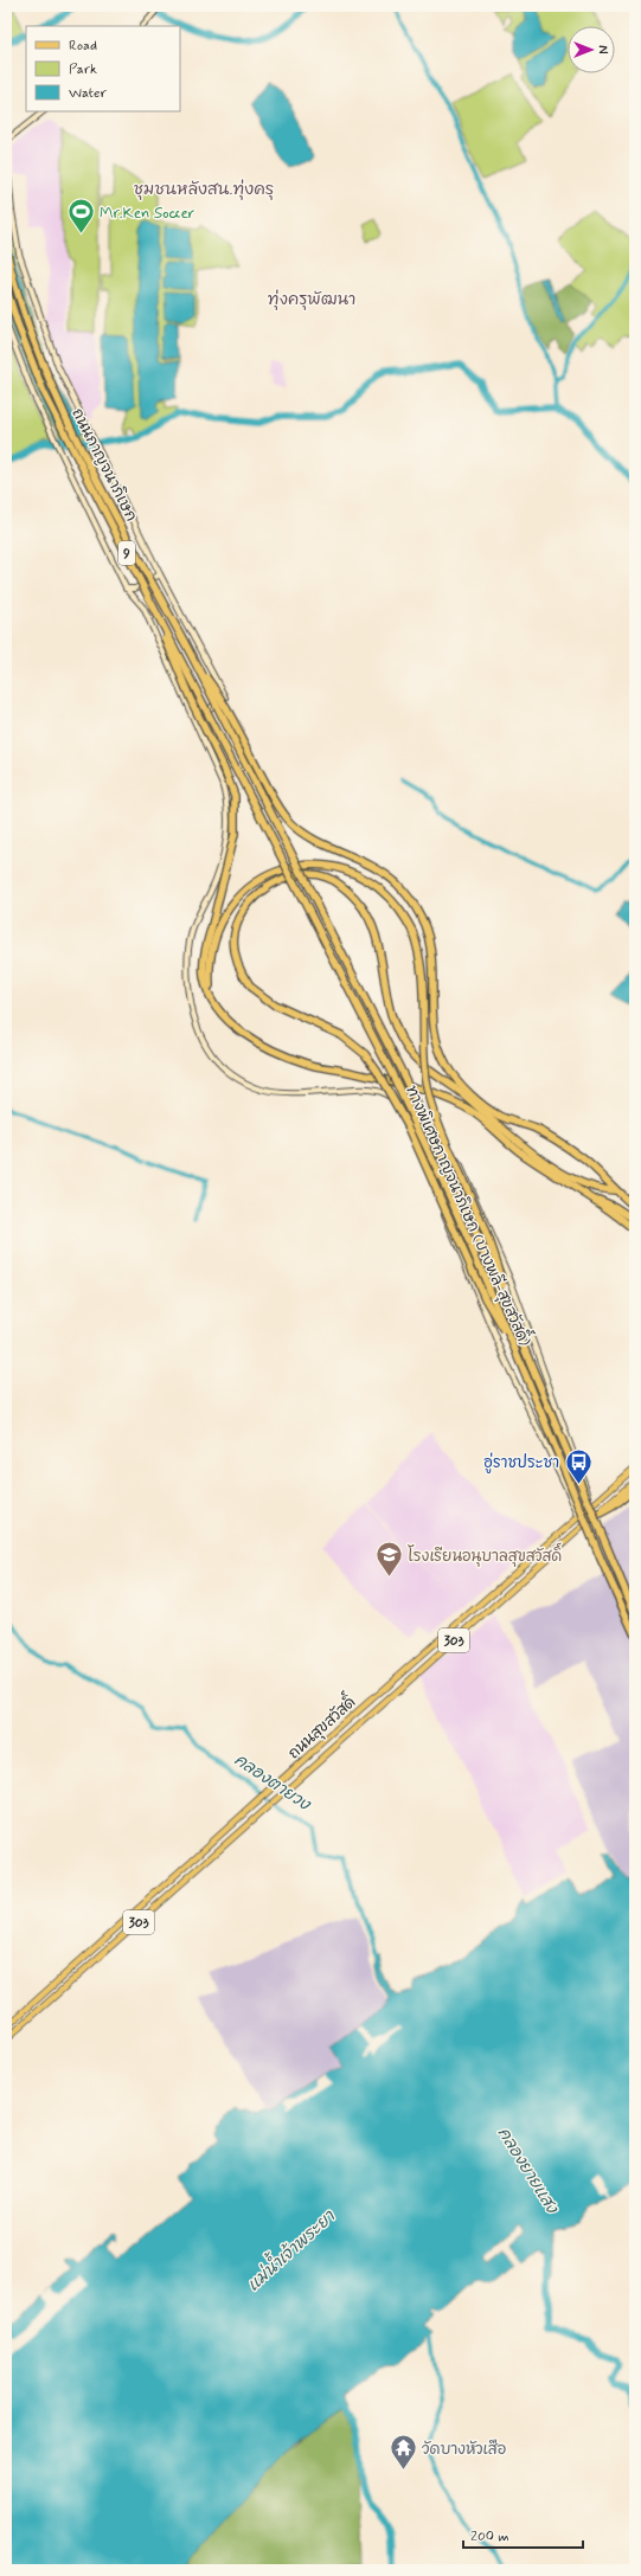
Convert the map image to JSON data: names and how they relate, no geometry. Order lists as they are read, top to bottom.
{
  "streets": {
    "highway": ["ถนนกาญจนาภิเษก", "9", "ทางพิเศษกาญจนาภิเษก (บางพลี-สุขสวัสดิ์)"],
    "main road": ["303", "ถนนสุขสวัสดิ์"]
  },
  "crossings": [
    ["ถนนกาญจนาภิเษก", "ทางพิเศษกาญจนาภิเษก (บางพลี-สุขสวัสดิ์)"]
  ],
  "districts": ["ชุมชนหลังสน.ทุ่งครุ", "ทุ่งครุพัฒนา"],
  "water": ["คลองตายวง", "คลองยายแสง", "แม่น้ำเจ้าพระยา"],
  "places": {
    "sports": ["Mr.Ken Soccer"],
    "bus stop": ["อู่ราชประชา"],
    "school or university": ["โรงเรียนอนุบาลสุขสวัสดิ์"],
    "temple": ["วัดบางหัวเสือ"]
  },
  "legend": ["Road", "Park", "Water"],
  "scale_bar": "200 m",
  "north": "right"
}
